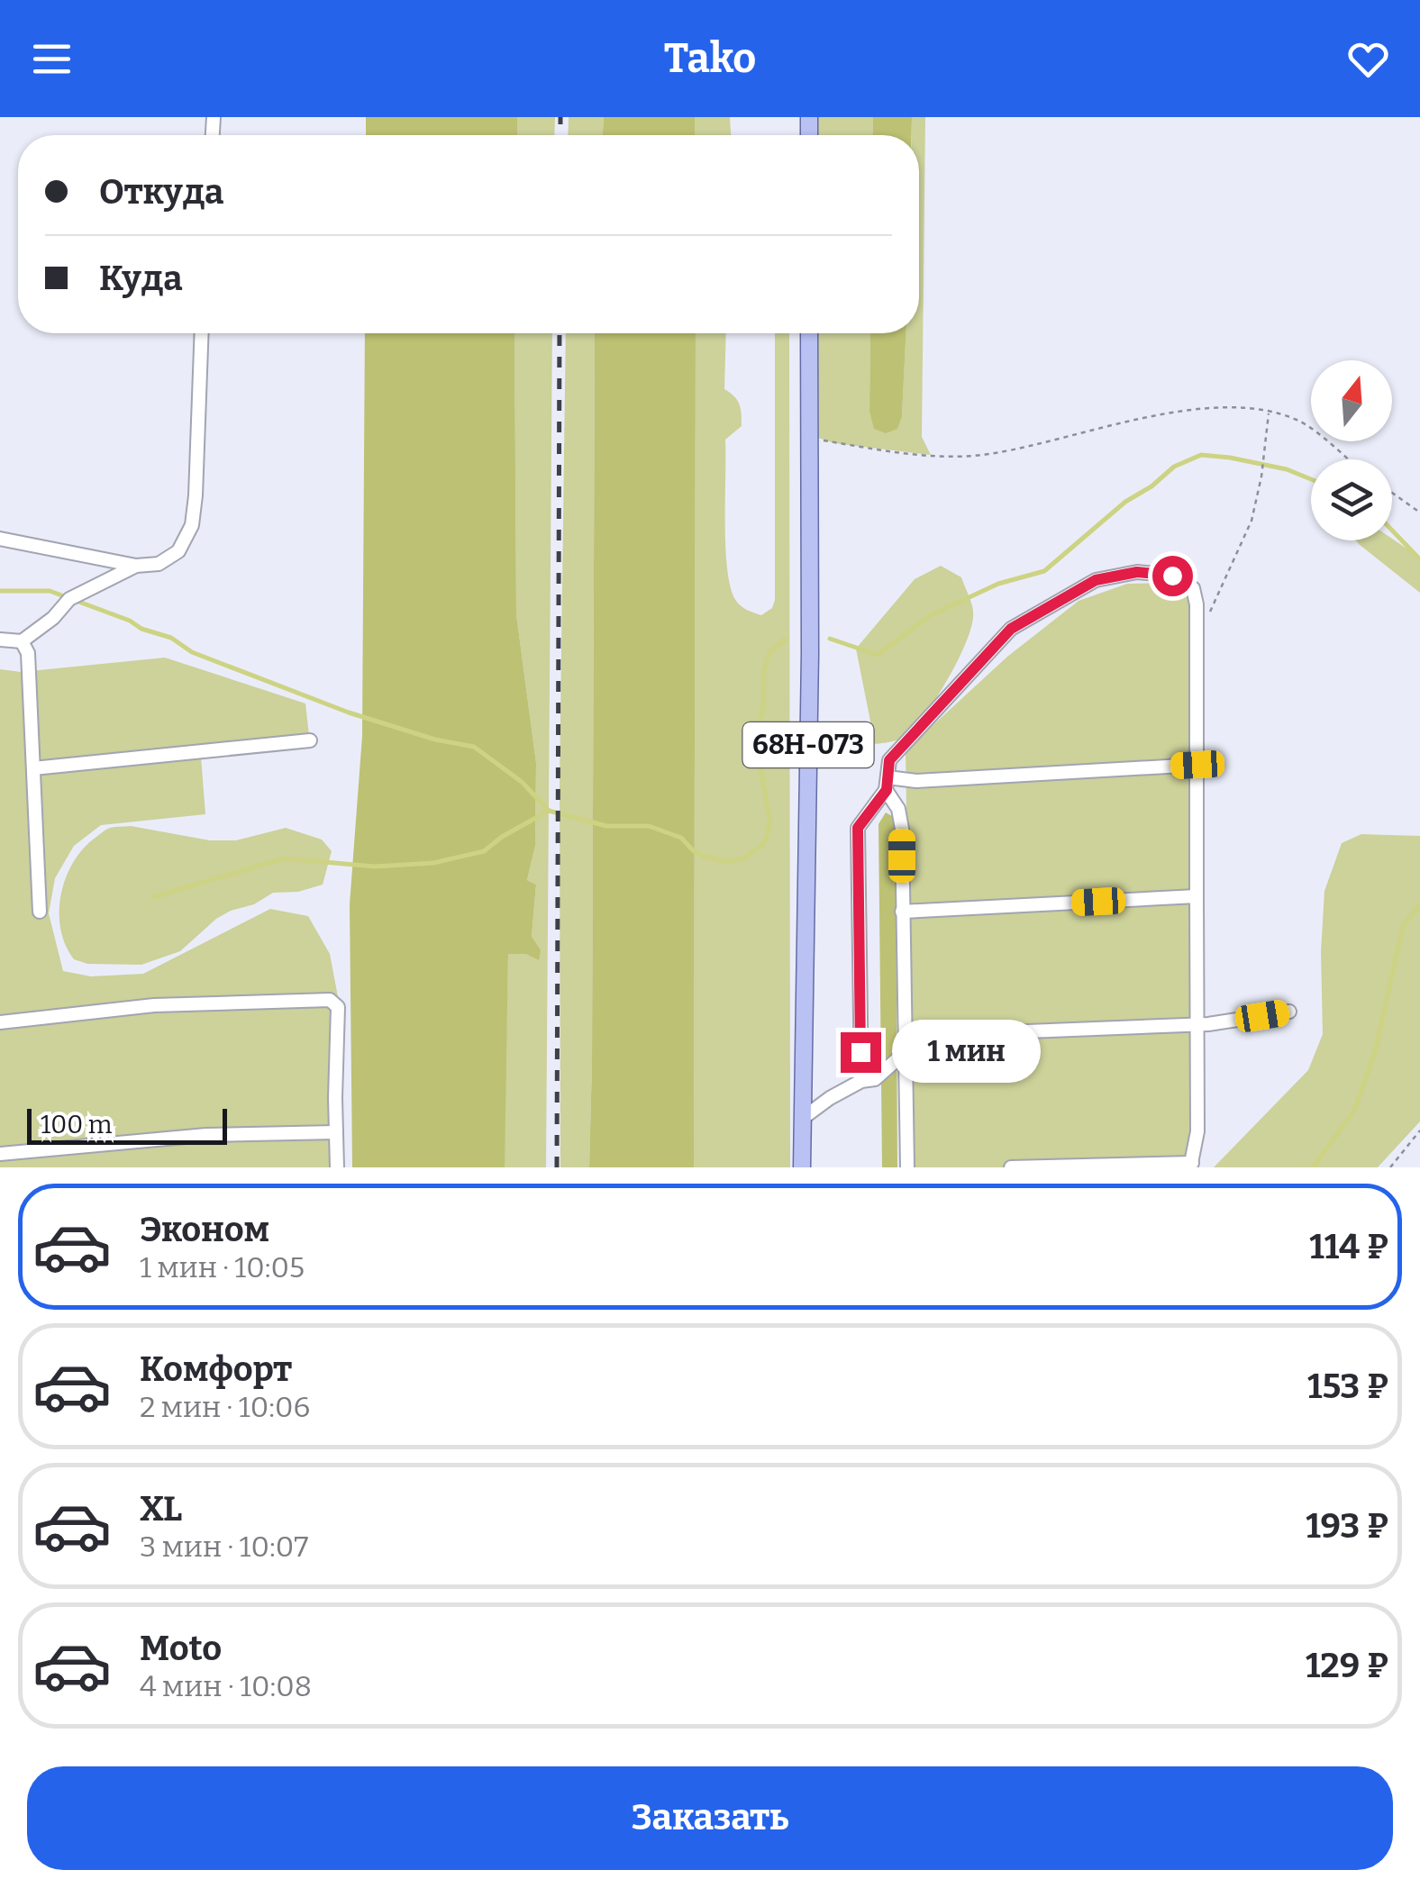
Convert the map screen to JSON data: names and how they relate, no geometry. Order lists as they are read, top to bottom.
{
  "streets": {
    "main road": ["68Н-073"]
  },
  "scale_bar": "100 m",
  "north": "top",
  "page": {
    "header": "Tako",
    "banner": ["Откуда", "Куда"],
    "bubble": "1 мин",
    "scale": "100 m",
    "list": [
      {
        "name": "Эконом",
        "note": "1 мин · 10:05",
        "value": "114 ₽"
      },
      {
        "name": "Комфорт",
        "note": "2 мин · 10:06",
        "value": "153 ₽"
      },
      {
        "name": "XL",
        "note": "3 мин · 10:07",
        "value": "193 ₽"
      },
      {
        "name": "Moto",
        "note": "4 мин · 10:08",
        "value": "129 ₽"
      }
    ],
    "buttons": "Заказать"
  }
}
